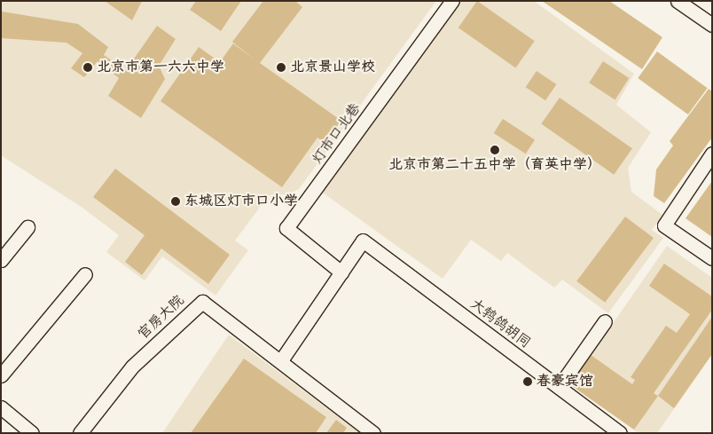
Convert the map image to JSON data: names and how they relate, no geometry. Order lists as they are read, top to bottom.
{
  "streets": {
    "street": ["灯市口北巷", "官房大院", "大鹁鸽胡同"]
  },
  "crossings": [
    ["灯市口北巷", "大鹁鸽胡同"]
  ],
  "places": [
    "北京市第一六六中学",
    "北京景山学校",
    "北京市第二十五中学（育英中学）",
    "东城区灯市口小学",
    "春豪宾馆"
  ]
}
